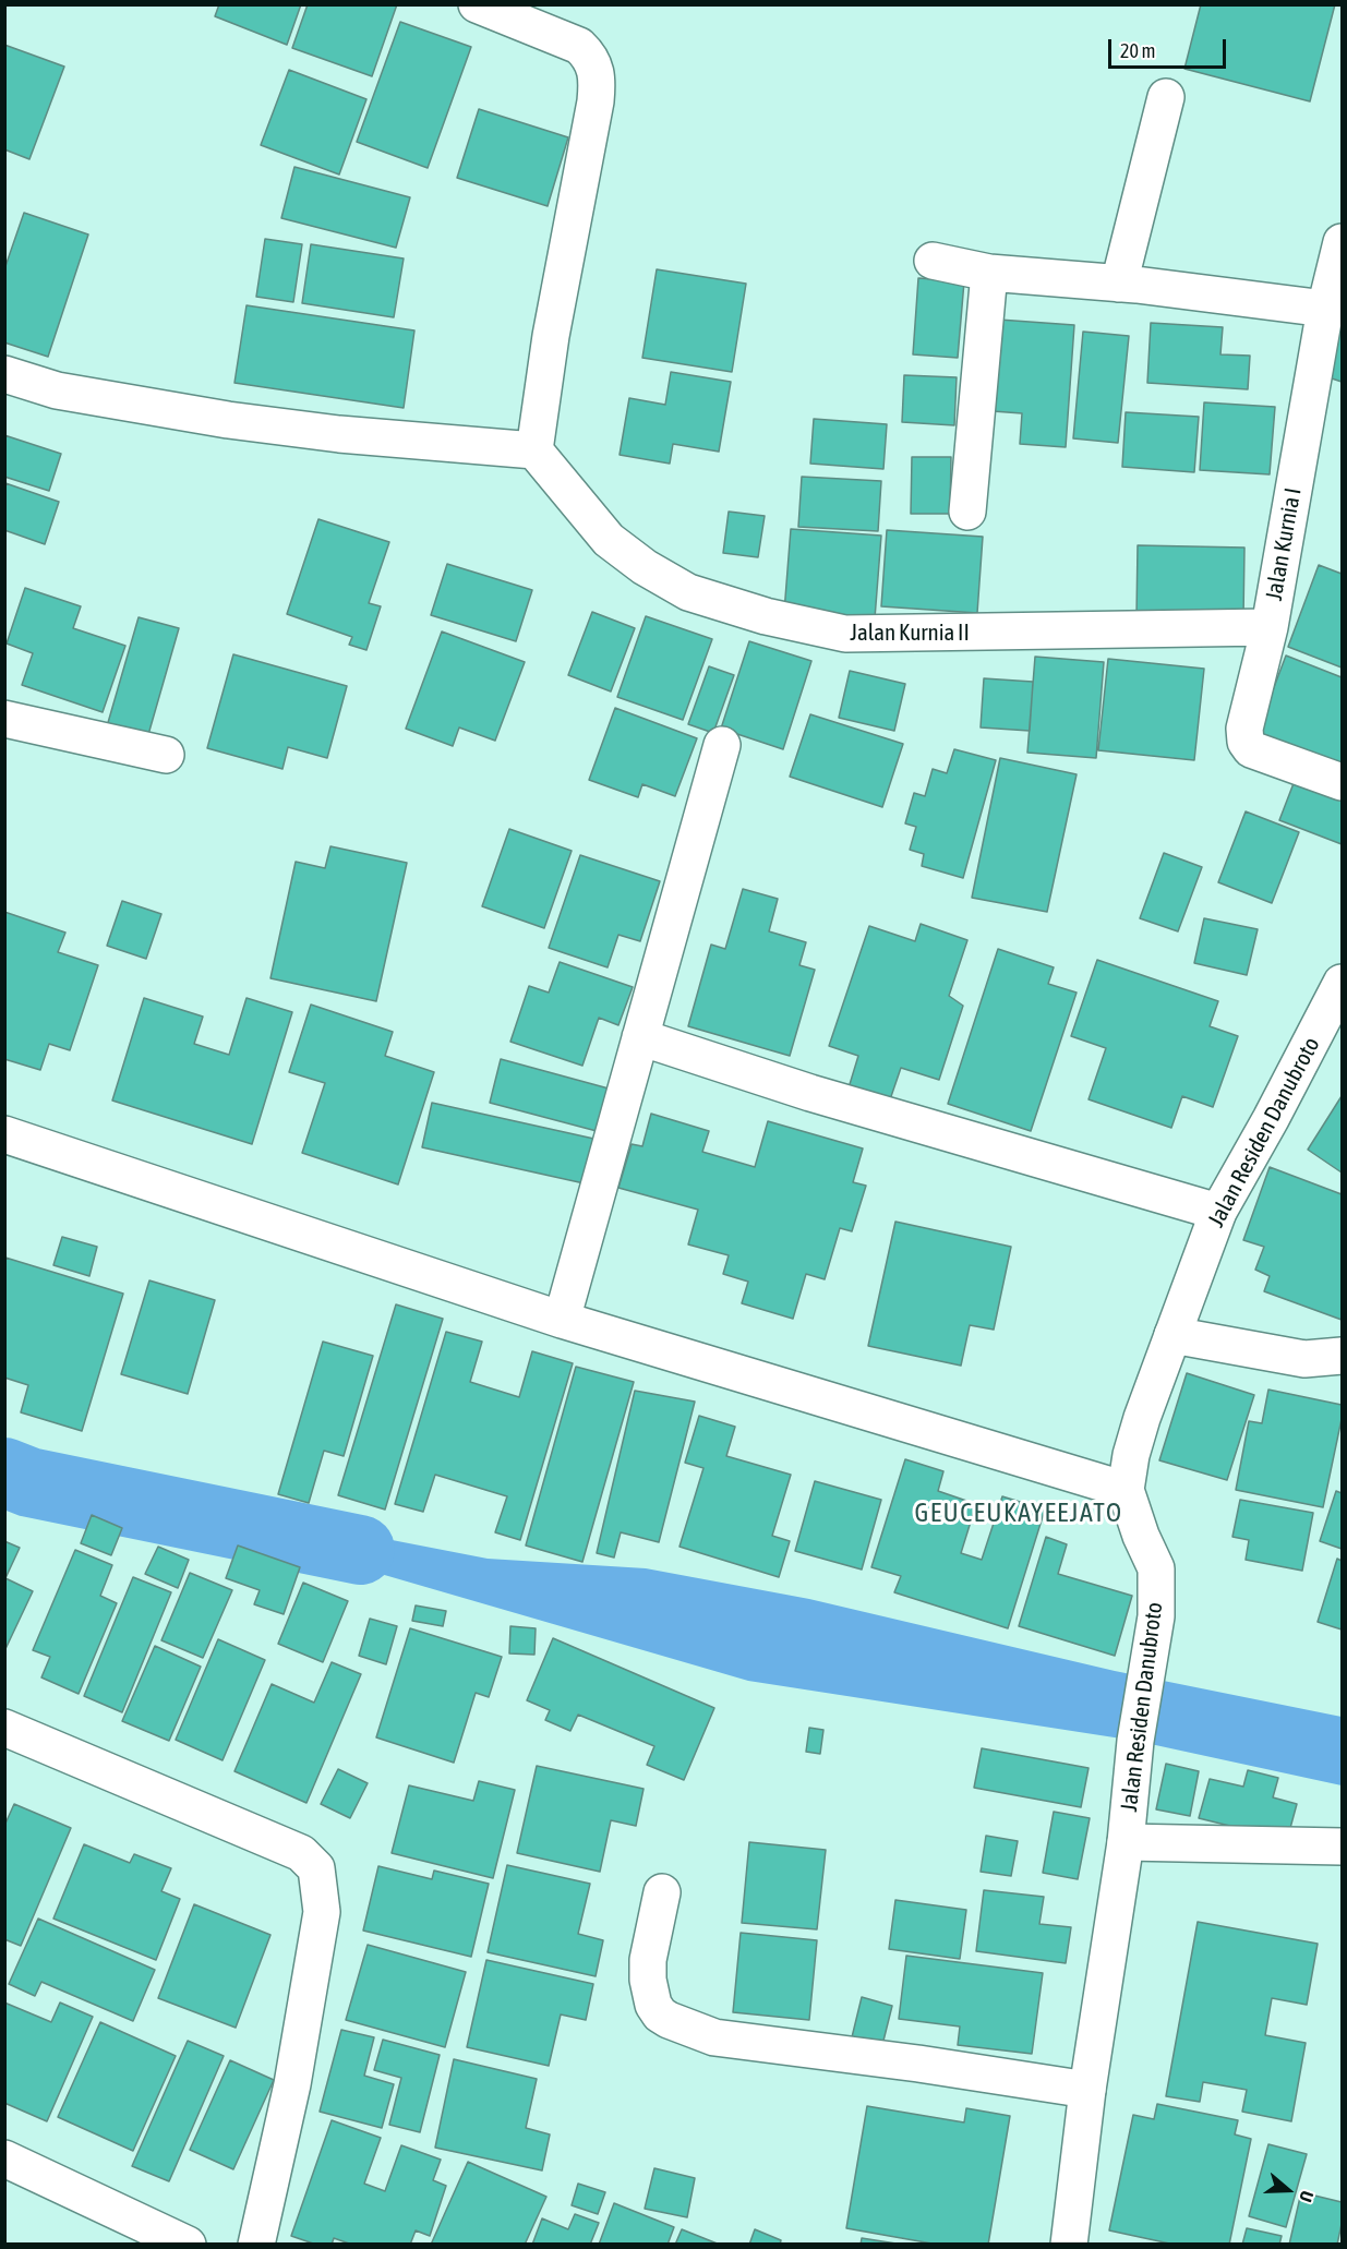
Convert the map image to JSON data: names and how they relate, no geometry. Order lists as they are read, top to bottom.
{
  "streets": {
    "street": ["Jalan Kurnia I", "Jalan Kurnia II", "Jalan Residen Danubroto"]
  },
  "crossings": [
    ["Jalan Kurnia I", "Jalan Kurnia II"]
  ],
  "districts": ["GEUCEUKAYEEJATO"],
  "scale_bar": "20 m",
  "north": "right"
}
